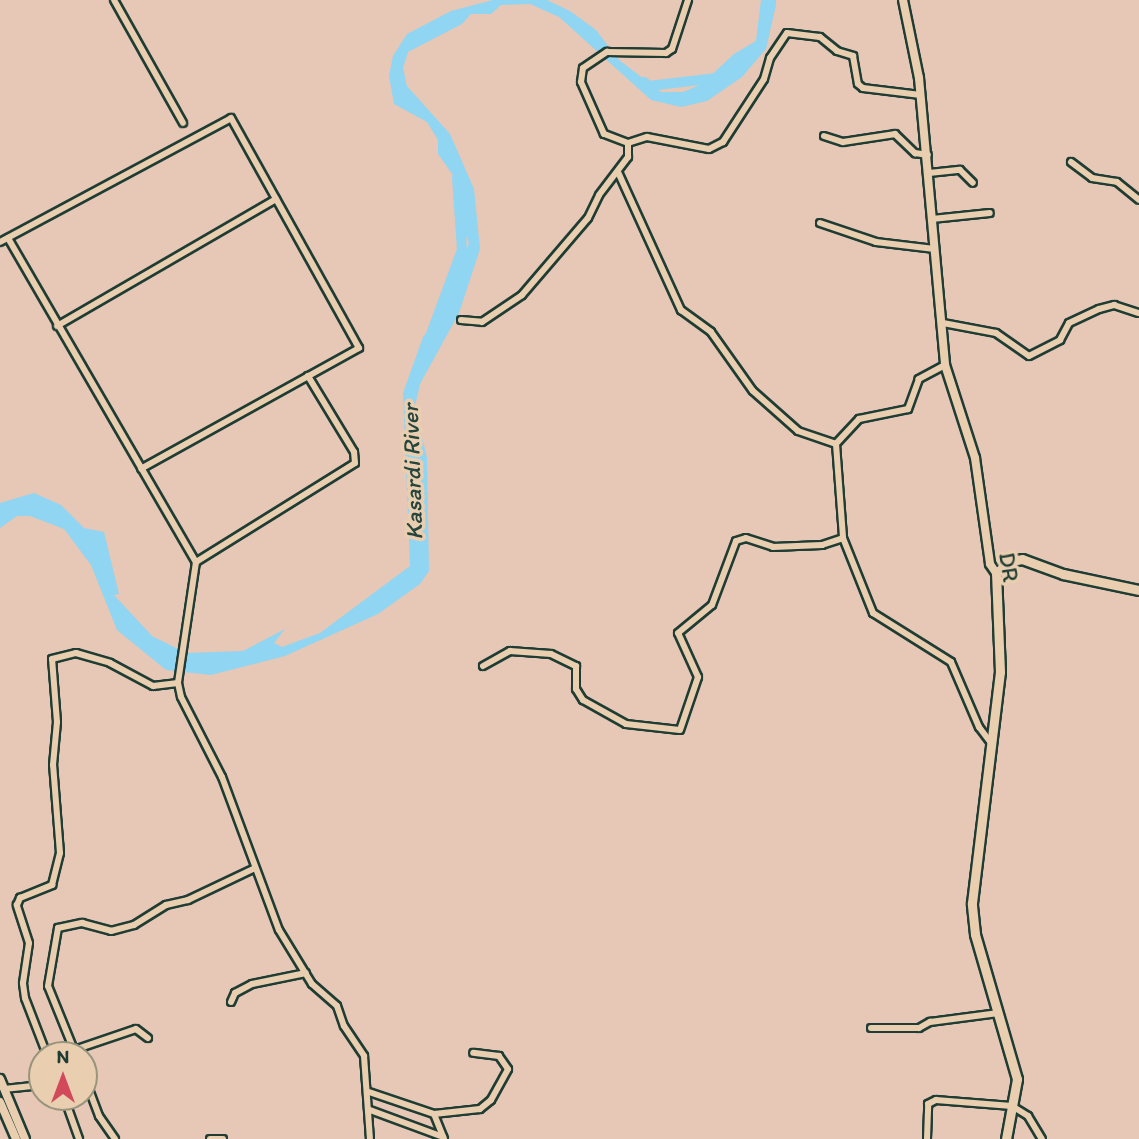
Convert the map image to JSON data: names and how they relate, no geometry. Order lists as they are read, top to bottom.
{
  "streets": {
    "main road": ["DR"]
  },
  "water": ["Kasardi River"],
  "north": "top"
}
